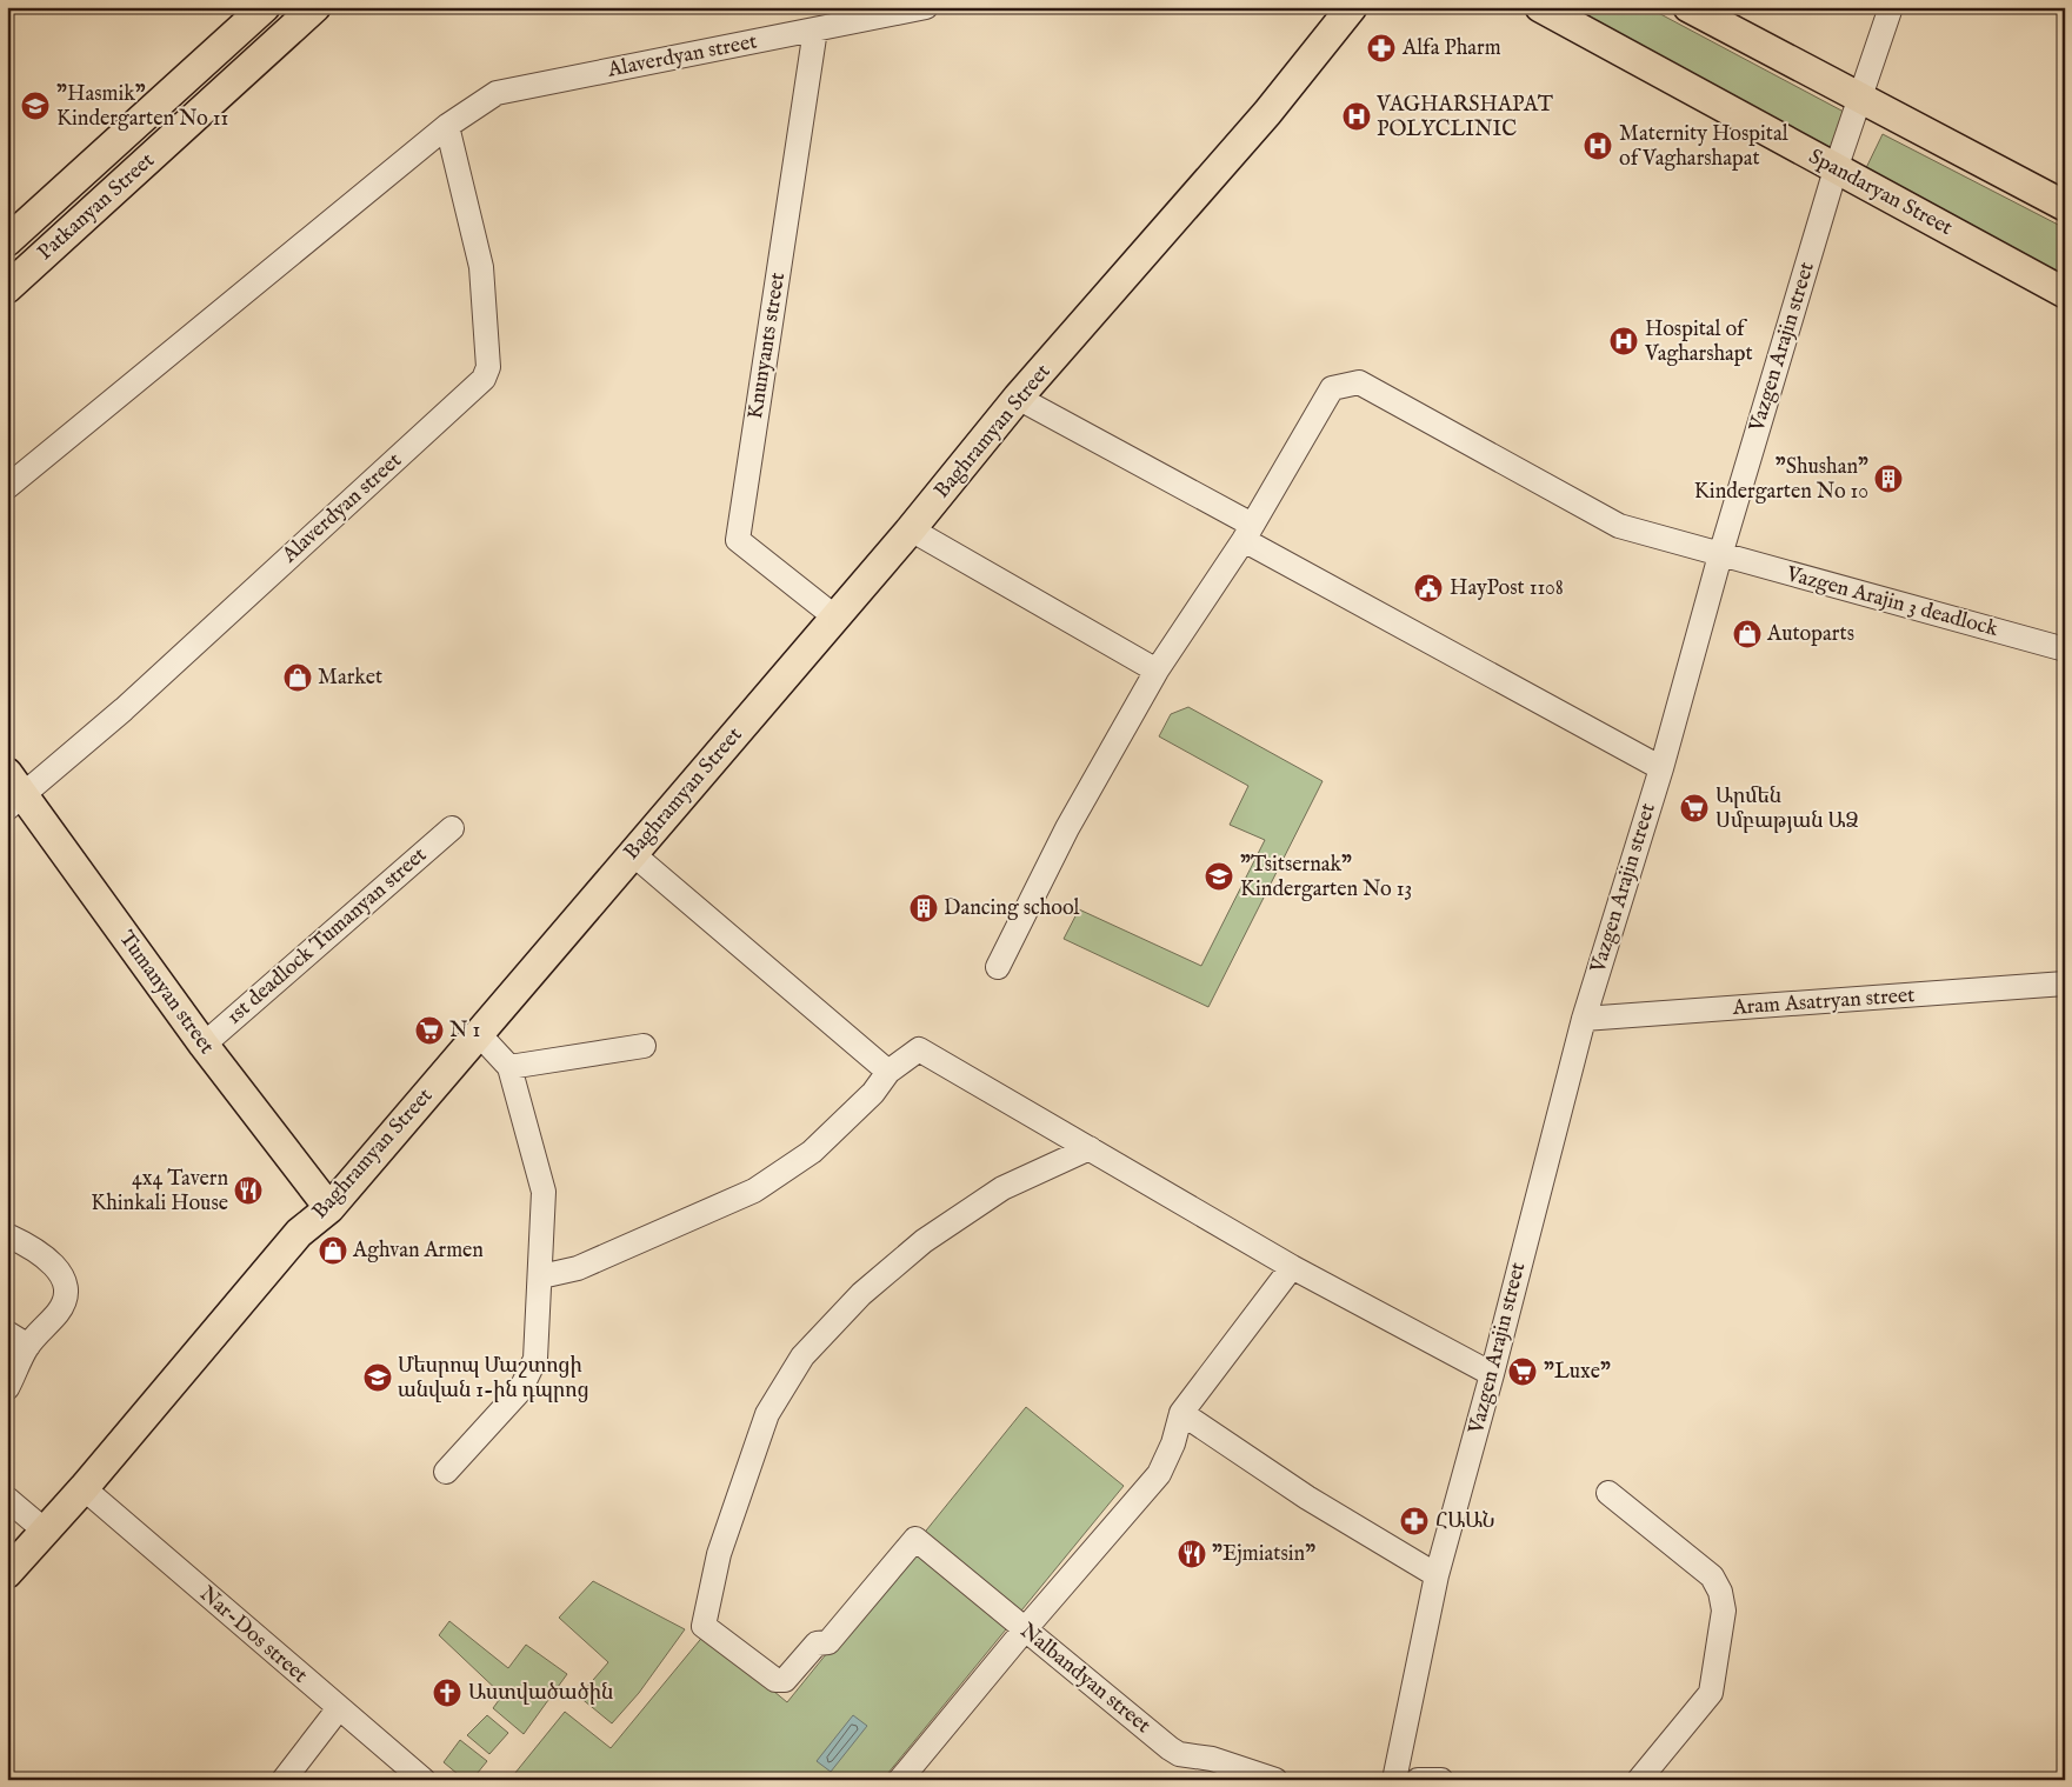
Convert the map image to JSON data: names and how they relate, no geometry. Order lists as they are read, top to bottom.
{
  "streets": {
    "main road": [
      "Spandaryan Street",
      "Patkanyan Street",
      "Baghramyan Street",
      "Tumanyan street"
    ],
    "street": [
      "Alaverdyan street",
      "Knunyants street",
      "Vazgen Arajin street",
      "Vazgen Arajin 3 deadlock",
      "1st deadlock Tumanyan street",
      "Aram Asatryan street",
      "Nar-Dos street",
      "Nalbandyan street"
    ]
  },
  "crossings": [
    ["Alaverdyan street", "Knunyants street"],
    ["Alaverdyan street", "Tumanyan street"],
    ["Spandaryan Street", "Vazgen Arajin street"],
    ["Knunyants street", "Baghramyan Street"],
    ["Vazgen Arajin street", "Vazgen Arajin 3 deadlock"],
    ["Vazgen Arajin street", "Aram Asatryan street"],
    ["Baghramyan Street", "Tumanyan street"],
    ["Baghramyan Street", "Nar-Dos street"],
    ["1st deadlock Tumanyan street", "Tumanyan street"]
  ],
  "places": {
    "pharmacy": ["Alfa Pharm", "ՀԱԱՆ"],
    "school or university": ["\"Hasmik\" Kindergarten No 11", "\"Tsitsernak\" Kindergarten No 13", "Մեսրոպ Մաշտոցի անվան 1-ին դպրոց"],
    "hospital": ["VAGHARSHAPAT POLYCLINIC", "Maternity Hospital of Vagharshapat", "Hospital of Vagharshapt"],
    "building": ["\"Shushan\" Kindergarten No 10", "Dancing school"],
    "public building": ["HayPost 1108"],
    "shop": ["Autoparts", "Market", "Aghvan Armen"],
    "supermarket": ["Արմեն Սմբաթյան ԱՁ", "N 1", "\"Luxe\""],
    "restaurant": ["4x4 Tavern Khinkali House", "\"Ejmiatsin\""],
    "church": ["Աստվածածին"]
  }
}
